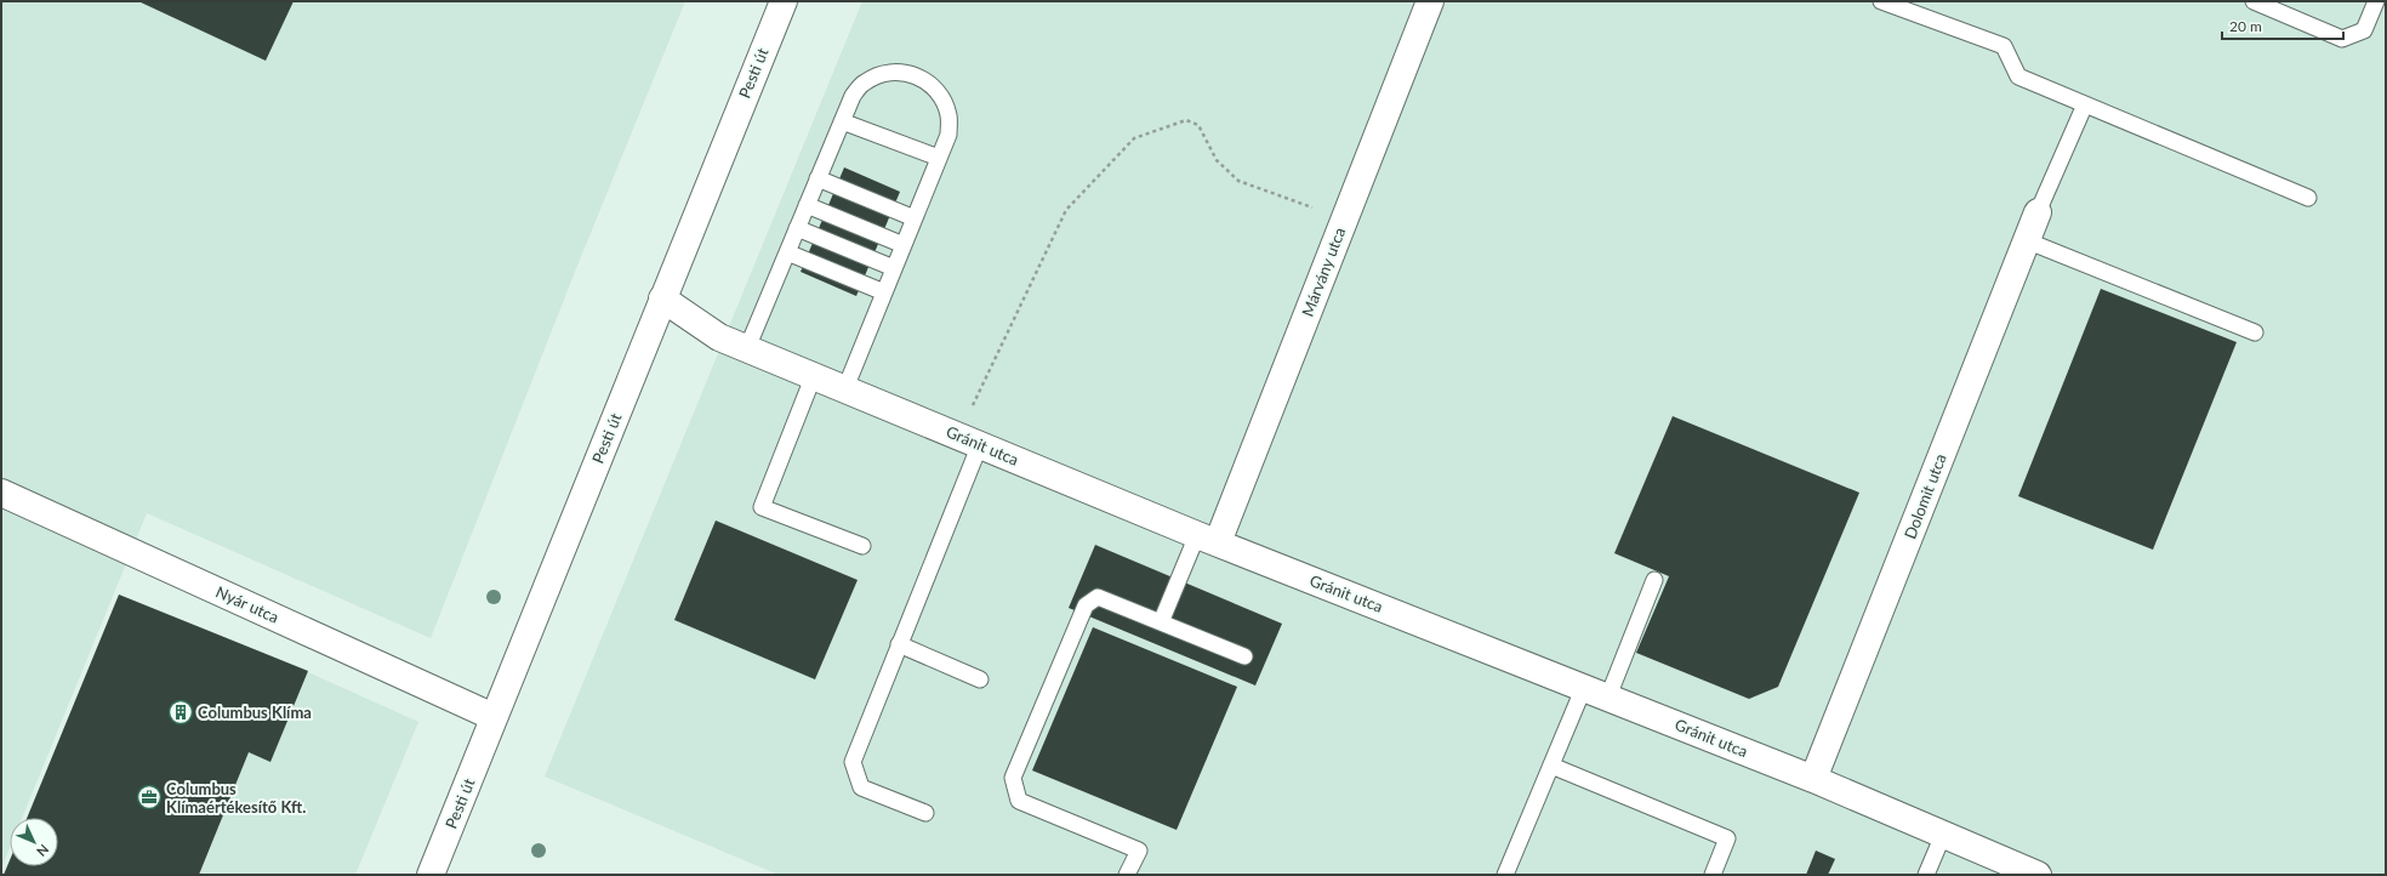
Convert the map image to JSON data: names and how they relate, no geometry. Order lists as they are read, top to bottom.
{
  "streets": {
    "street": [
      "Pesti út",
      "Márvány utca",
      "Gránit utca",
      "Dolomit utca",
      "Nyár utca"
    ]
  },
  "crossings": [
    ["Pesti út", "Gránit utca"],
    ["Pesti út", "Nyár utca"],
    ["Márvány utca", "Gránit utca"],
    ["Gránit utca", "Dolomit utca"]
  ],
  "places": {
    "building": ["Columbus Klíma"],
    "office": ["Columbus Klímaértékesítő Kft."]
  },
  "scale_bar": "20 m",
  "north": "bottom right"
}
